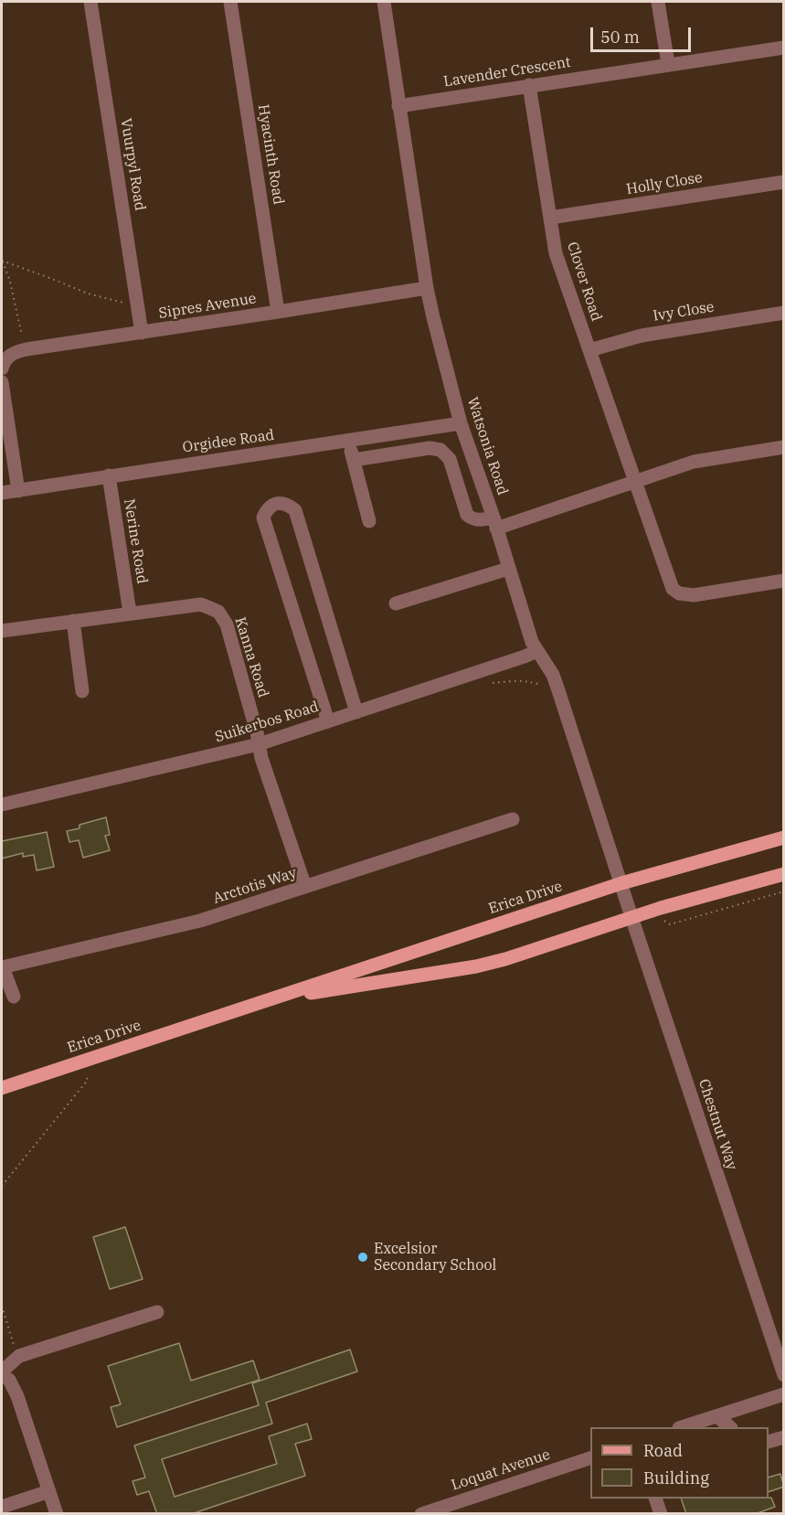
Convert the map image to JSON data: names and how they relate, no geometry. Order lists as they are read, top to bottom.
{
  "streets": {
    "main road": ["Erica Drive"],
    "street": [
      "Lavender Crescent",
      "Hyacinth Road",
      "Vuurpyl Road",
      "Holly Close",
      "Clover Road",
      "Sipres Avenue",
      "Ivy Close",
      "Orgidee Road",
      "Watsonia Road",
      "Nerine Road",
      "Kanna Road",
      "Suikerbos Road",
      "Arctotis Way",
      "Chestnut Way",
      "Loquat Avenue"
    ]
  },
  "crossings": [
    ["Lavender Crescent", "Clover Road"],
    ["Lavender Crescent", "Watsonia Road"],
    ["Hyacinth Road", "Sipres Avenue"],
    ["Vuurpyl Road", "Sipres Avenue"],
    ["Holly Close", "Clover Road"],
    ["Clover Road", "Ivy Close"],
    ["Sipres Avenue", "Watsonia Road"],
    ["Orgidee Road", "Watsonia Road"],
    ["Orgidee Road", "Nerine Road"],
    ["Watsonia Road", "Suikerbos Road"],
    ["Watsonia Road", "Erica Drive"],
    ["Watsonia Road", "Chestnut Way"],
    ["Nerine Road", "Kanna Road"],
    ["Kanna Road", "Suikerbos Road"],
    ["Kanna Road", "Arctotis Way"],
    ["Erica Drive", "Chestnut Way"]
  ],
  "places": ["Excelsior Secondary School"],
  "legend": ["Road", "Building"],
  "scale_bar": "50 m"
}
